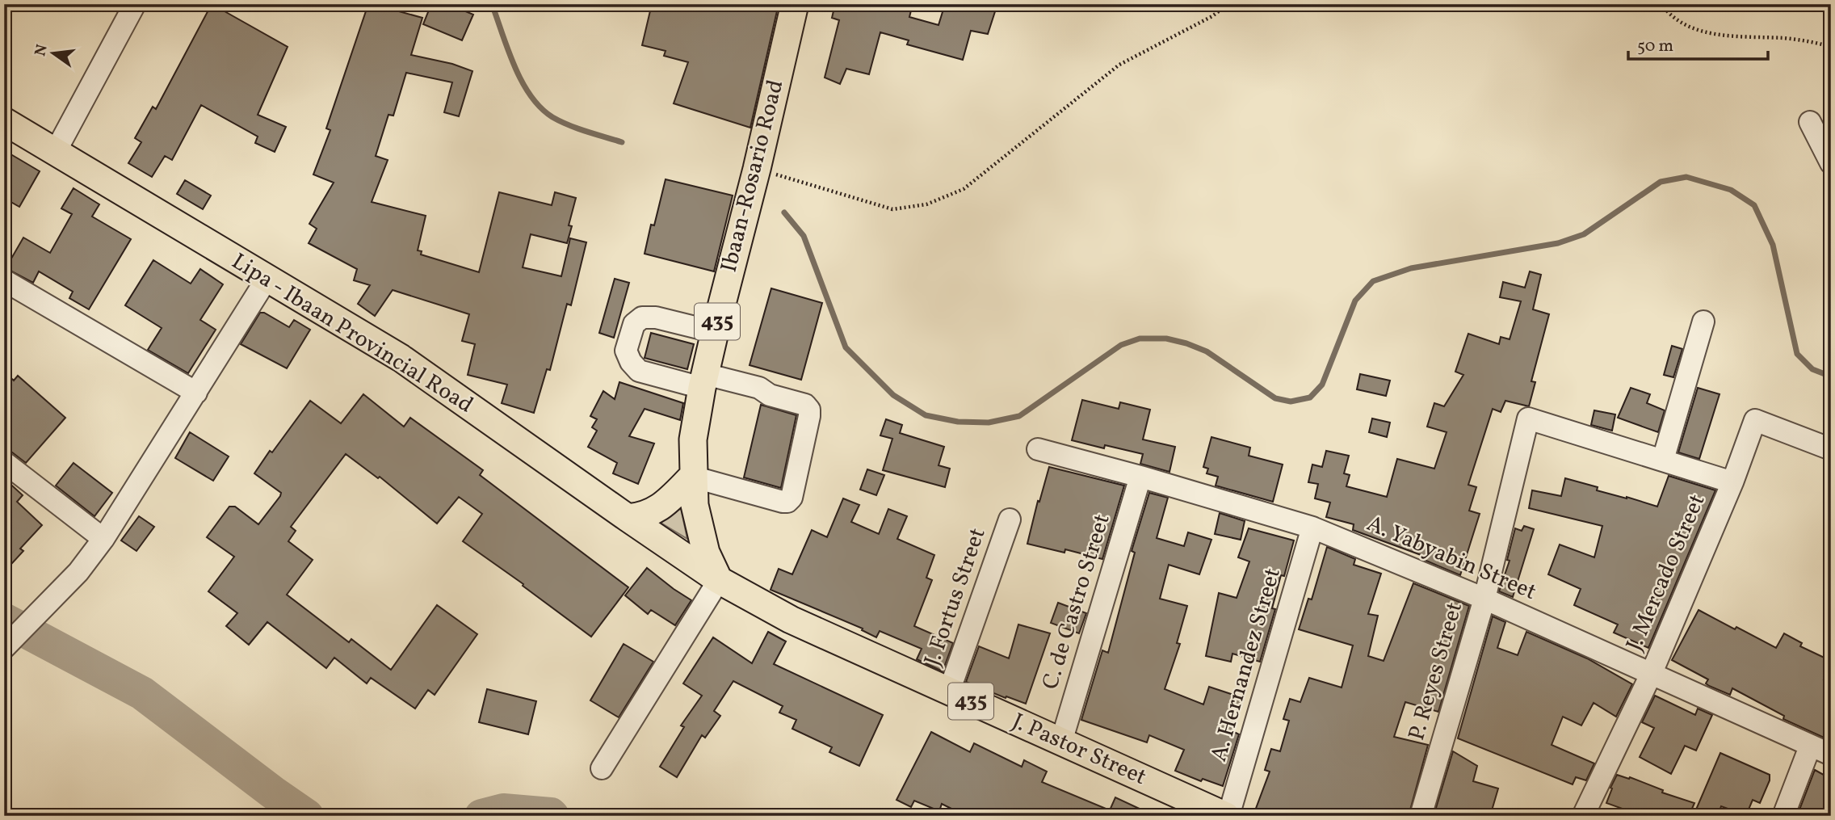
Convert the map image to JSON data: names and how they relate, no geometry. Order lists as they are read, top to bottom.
{
  "streets": {
    "main road": [
      "Ibaan-Rosario Road",
      "435",
      "Lipa - Ibaan Provincial Road",
      "J. Pastor Street"
    ],
    "street": [
      "A. Yabyabin Street",
      "J. Mercado Street",
      "J. Fortus Street",
      "C. de Castro Street",
      "A. Hernandez Street",
      "P. Reyes Street"
    ]
  },
  "crossings": [
    ["Ibaan-Rosario Road", "Lipa - Ibaan Provincial Road"],
    ["Ibaan-Rosario Road", "J. Pastor Street"],
    ["Lipa - Ibaan Provincial Road", "J. Pastor Street"],
    ["A. Yabyabin Street", "J. Mercado Street"],
    ["A. Yabyabin Street", "C. de Castro Street"],
    ["A. Yabyabin Street", "A. Hernandez Street"],
    ["A. Yabyabin Street", "P. Reyes Street"],
    ["J. Mercado Street", "P. Reyes Street"],
    ["J. Fortus Street", "J. Pastor Street"],
    ["C. de Castro Street", "J. Pastor Street"],
    ["A. Hernandez Street", "J. Pastor Street"]
  ],
  "scale_bar": "50 m",
  "north": "left"
}
